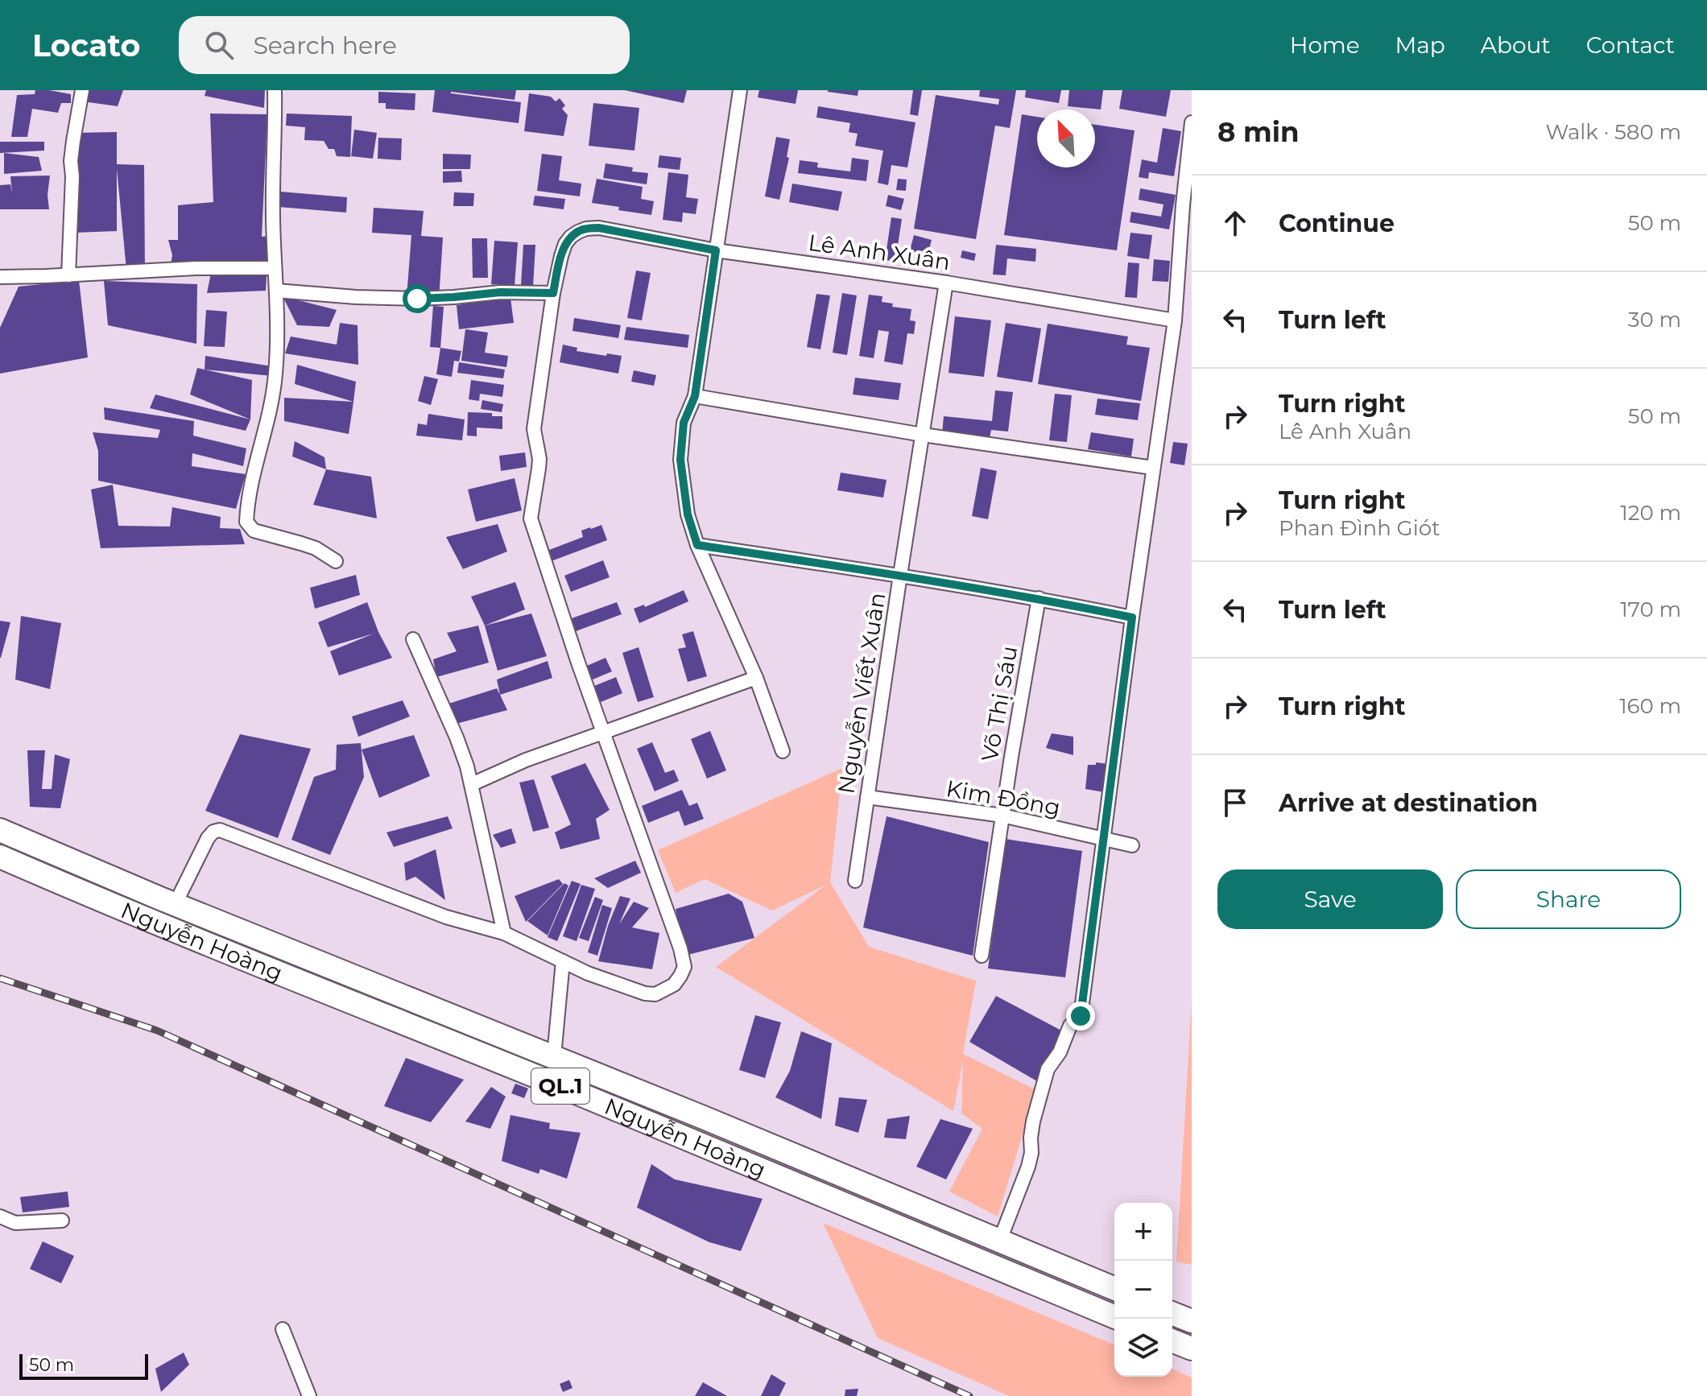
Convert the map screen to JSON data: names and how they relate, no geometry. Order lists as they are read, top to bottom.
{
  "streets": {
    "highway": ["Nguyễn Hoàng", "QL.1"],
    "street": [
      "Lê Anh Xuân",
      "Nguyễn Viết Xuân",
      "Võ Thị Sáu",
      "Kim Đồng"
    ]
  },
  "crossings": [
    ["Lê Anh Xuân", "Nguyễn Viết Xuân"],
    ["Nguyễn Viết Xuân", "Kim Đồng"],
    ["Võ Thị Sáu", "Kim Đồng"]
  ],
  "scale_bar": "50 m",
  "north": "top left",
  "page": {
    "header": "Locato",
    "search": "Search here",
    "nav": [
      "Home",
      "Map",
      "About",
      "Contact"
    ],
    "heading": ["8 min", "Walk · 580 m"],
    "list": [
      ["Continue", "50 m"],
      ["Turn left", "30 m"],
      ["Turn right", "Lê Anh Xuân", "50 m"],
      ["Turn right", "Phan Đình Giót", "120 m"],
      ["Turn left", "170 m"],
      ["Turn right", "160 m"],
      "Arrive at destination"
    ],
    "buttons": ["Save", "Share"],
    "map_buttons": ["+", "−"],
    "scale": "50 m"
  }
}
